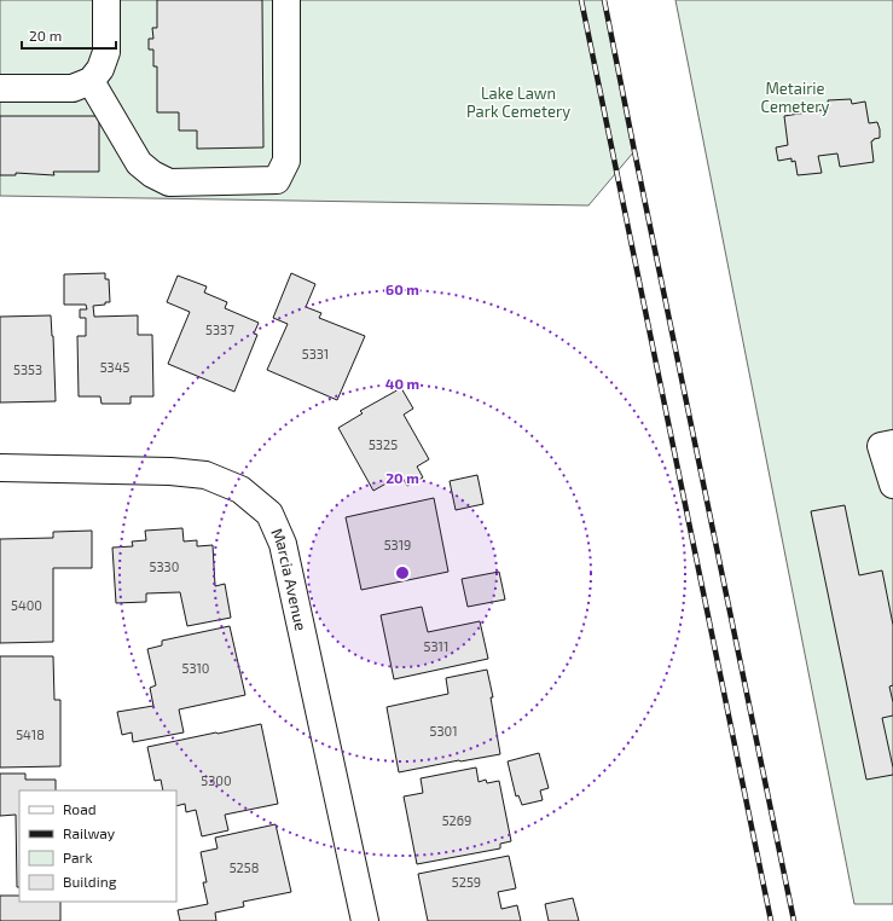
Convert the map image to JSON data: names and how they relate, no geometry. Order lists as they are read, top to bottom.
{
  "streets": {
    "street": ["Marcia Avenue"]
  },
  "parks": ["Metairie Cemetery", "Lake Lawn Park Cemetery"],
  "house_numbers": [
    "5337",
    "5331",
    "5345",
    "5353",
    "5325",
    "5319",
    "5330",
    "5400",
    "5311",
    "5310",
    "5301",
    "5418",
    "5300",
    "5269",
    "5258",
    "5259"
  ],
  "legend": [
    "Road",
    "Railway",
    "Park",
    "Building"
  ],
  "scale_bar": "20 m",
  "rings": ["60 m", "40 m", "20 m"]
}
